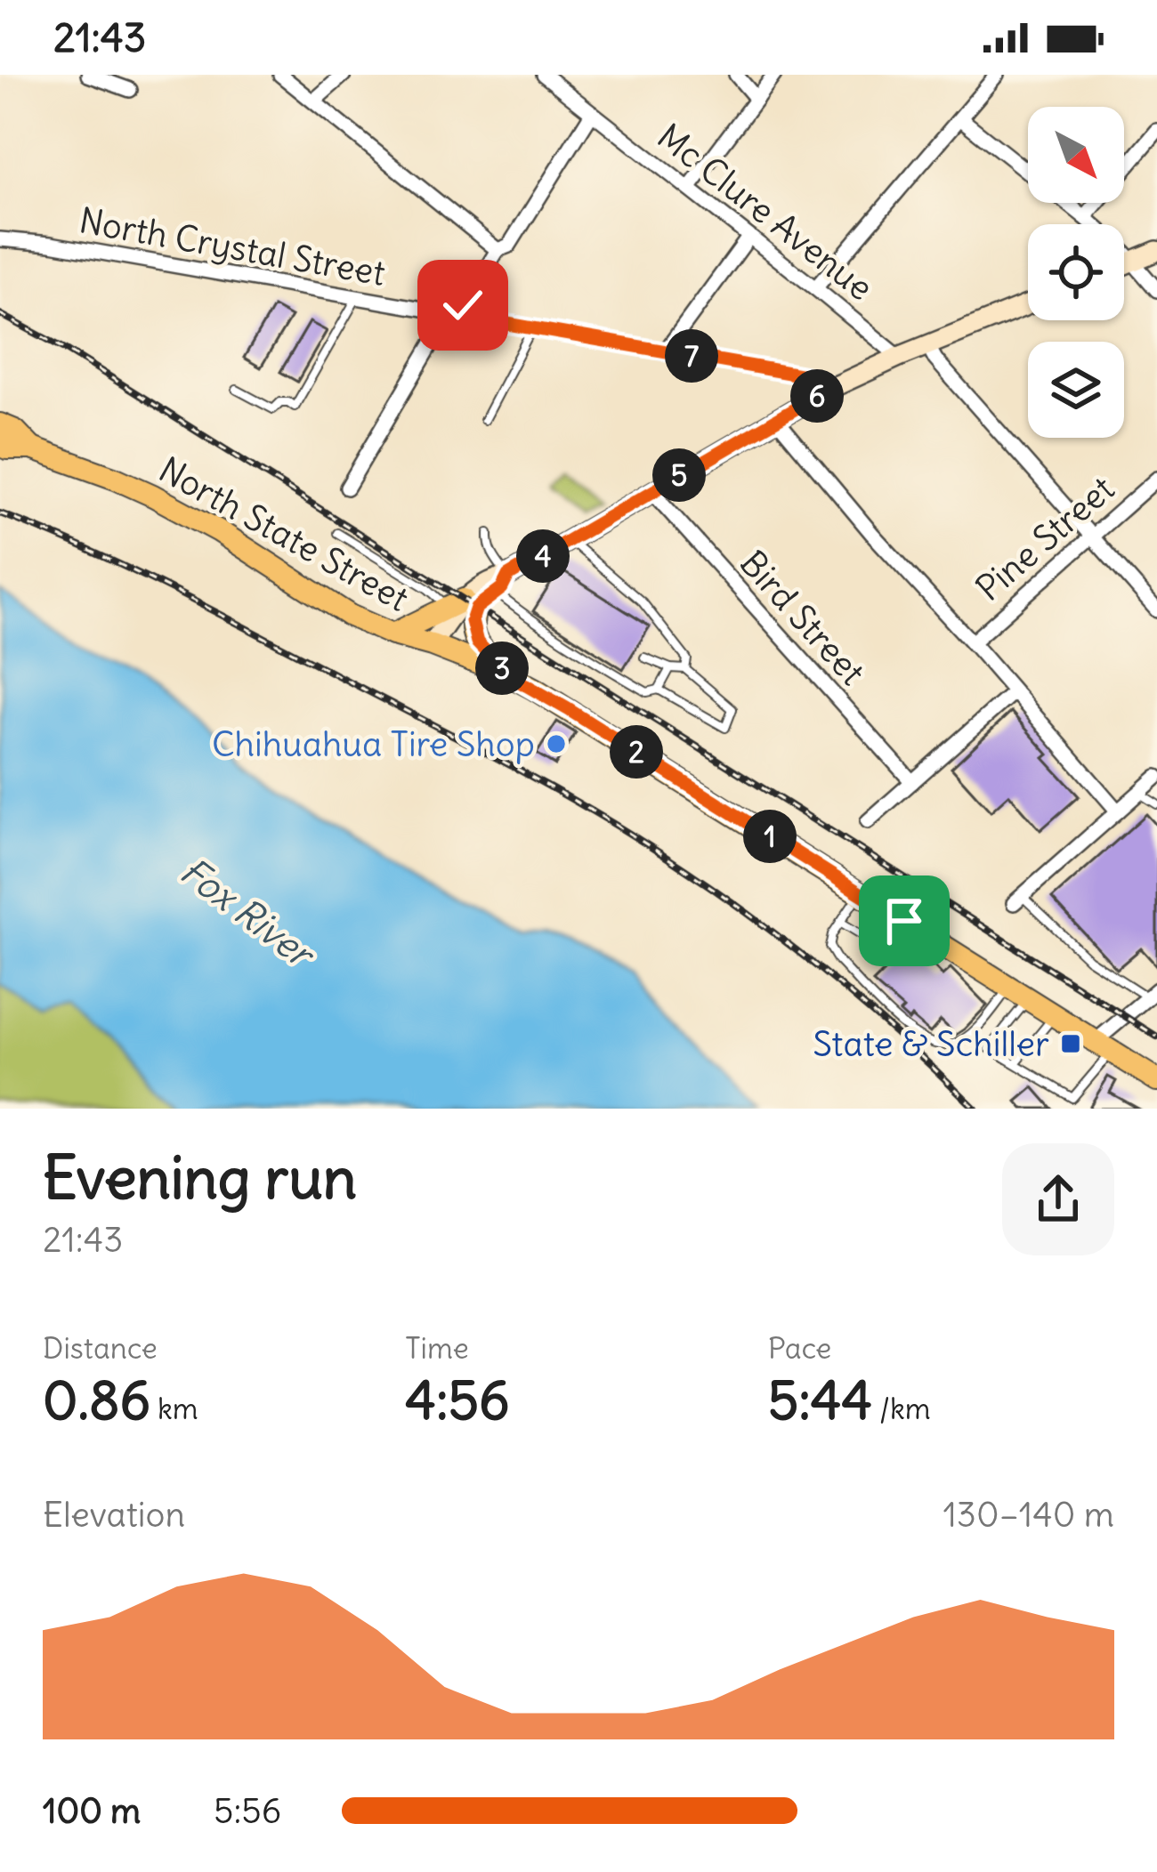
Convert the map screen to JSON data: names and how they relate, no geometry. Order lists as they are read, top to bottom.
{
  "streets": {
    "main road": ["North State Street"],
    "street": [
      "Mc Clure Avenue",
      "North Crystal Street",
      "Pine Street",
      "Bird Street"
    ]
  },
  "water": ["Fox River"],
  "places": {
    "other": ["Chihuahua Tire Shop"],
    "transit": ["State & Schiller"]
  },
  "north": "bottom right",
  "page": {
    "status": "21:43",
    "pins": [
      "7",
      "6",
      "5",
      "4",
      "3",
      "2",
      "1"
    ],
    "heading": ["Evening run", "21:43"],
    "stats": [
      ["Distance", "0.86 km"],
      ["Time", "4:56"],
      ["Pace", "5:44 /km"]
    ],
    "chart": ["Elevation", "130–140 m"],
    "list": [
      {
        "name": "100 m",
        "note": "5:56"
      }
    ]
  }
}
